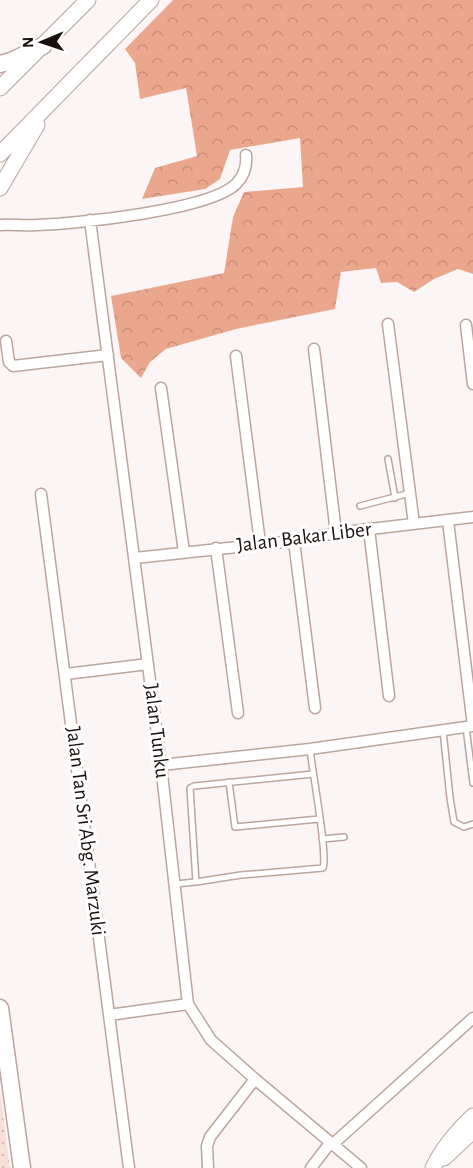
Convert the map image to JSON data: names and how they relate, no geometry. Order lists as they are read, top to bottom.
{
  "streets": {
    "street": ["Jalan Bakar Liber", "Jalan Tunku", "Jalan Tan Sri Abg. Marzuki"]
  },
  "crossings": [
    ["Jalan Bakar Liber", "Jalan Tunku"]
  ],
  "north": "left"
}
